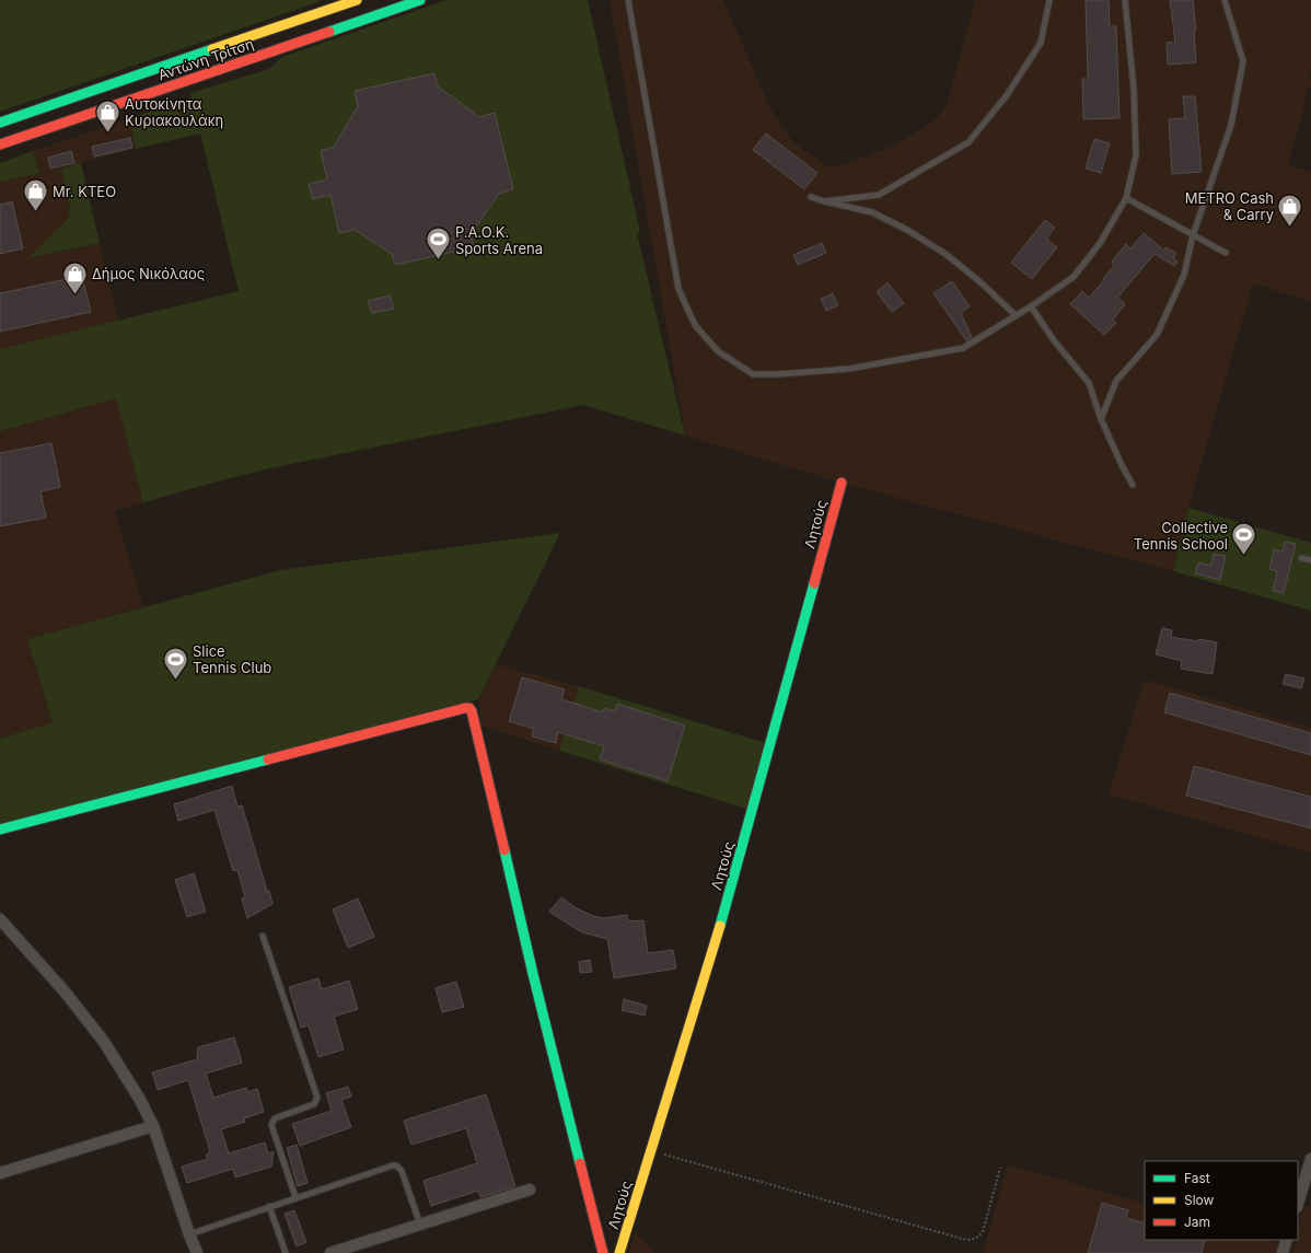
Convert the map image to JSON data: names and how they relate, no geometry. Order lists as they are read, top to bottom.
{
  "streets": {
    "street": ["Αντώνη Τρίτση", "Λητούς"]
  },
  "places": {
    "shop": [
      "Αυτοκίνητα Κυριακουλάκη",
      "Mr. KTEO",
      "METRO Cash & Carry",
      "Δήμος Νικόλαος"
    ],
    "sports": ["P.A.O.K. Sports Arena", "Collective Tennis School", "Slice Tennis Club"]
  },
  "legend": ["Fast", "Slow", "Jam"]
}
